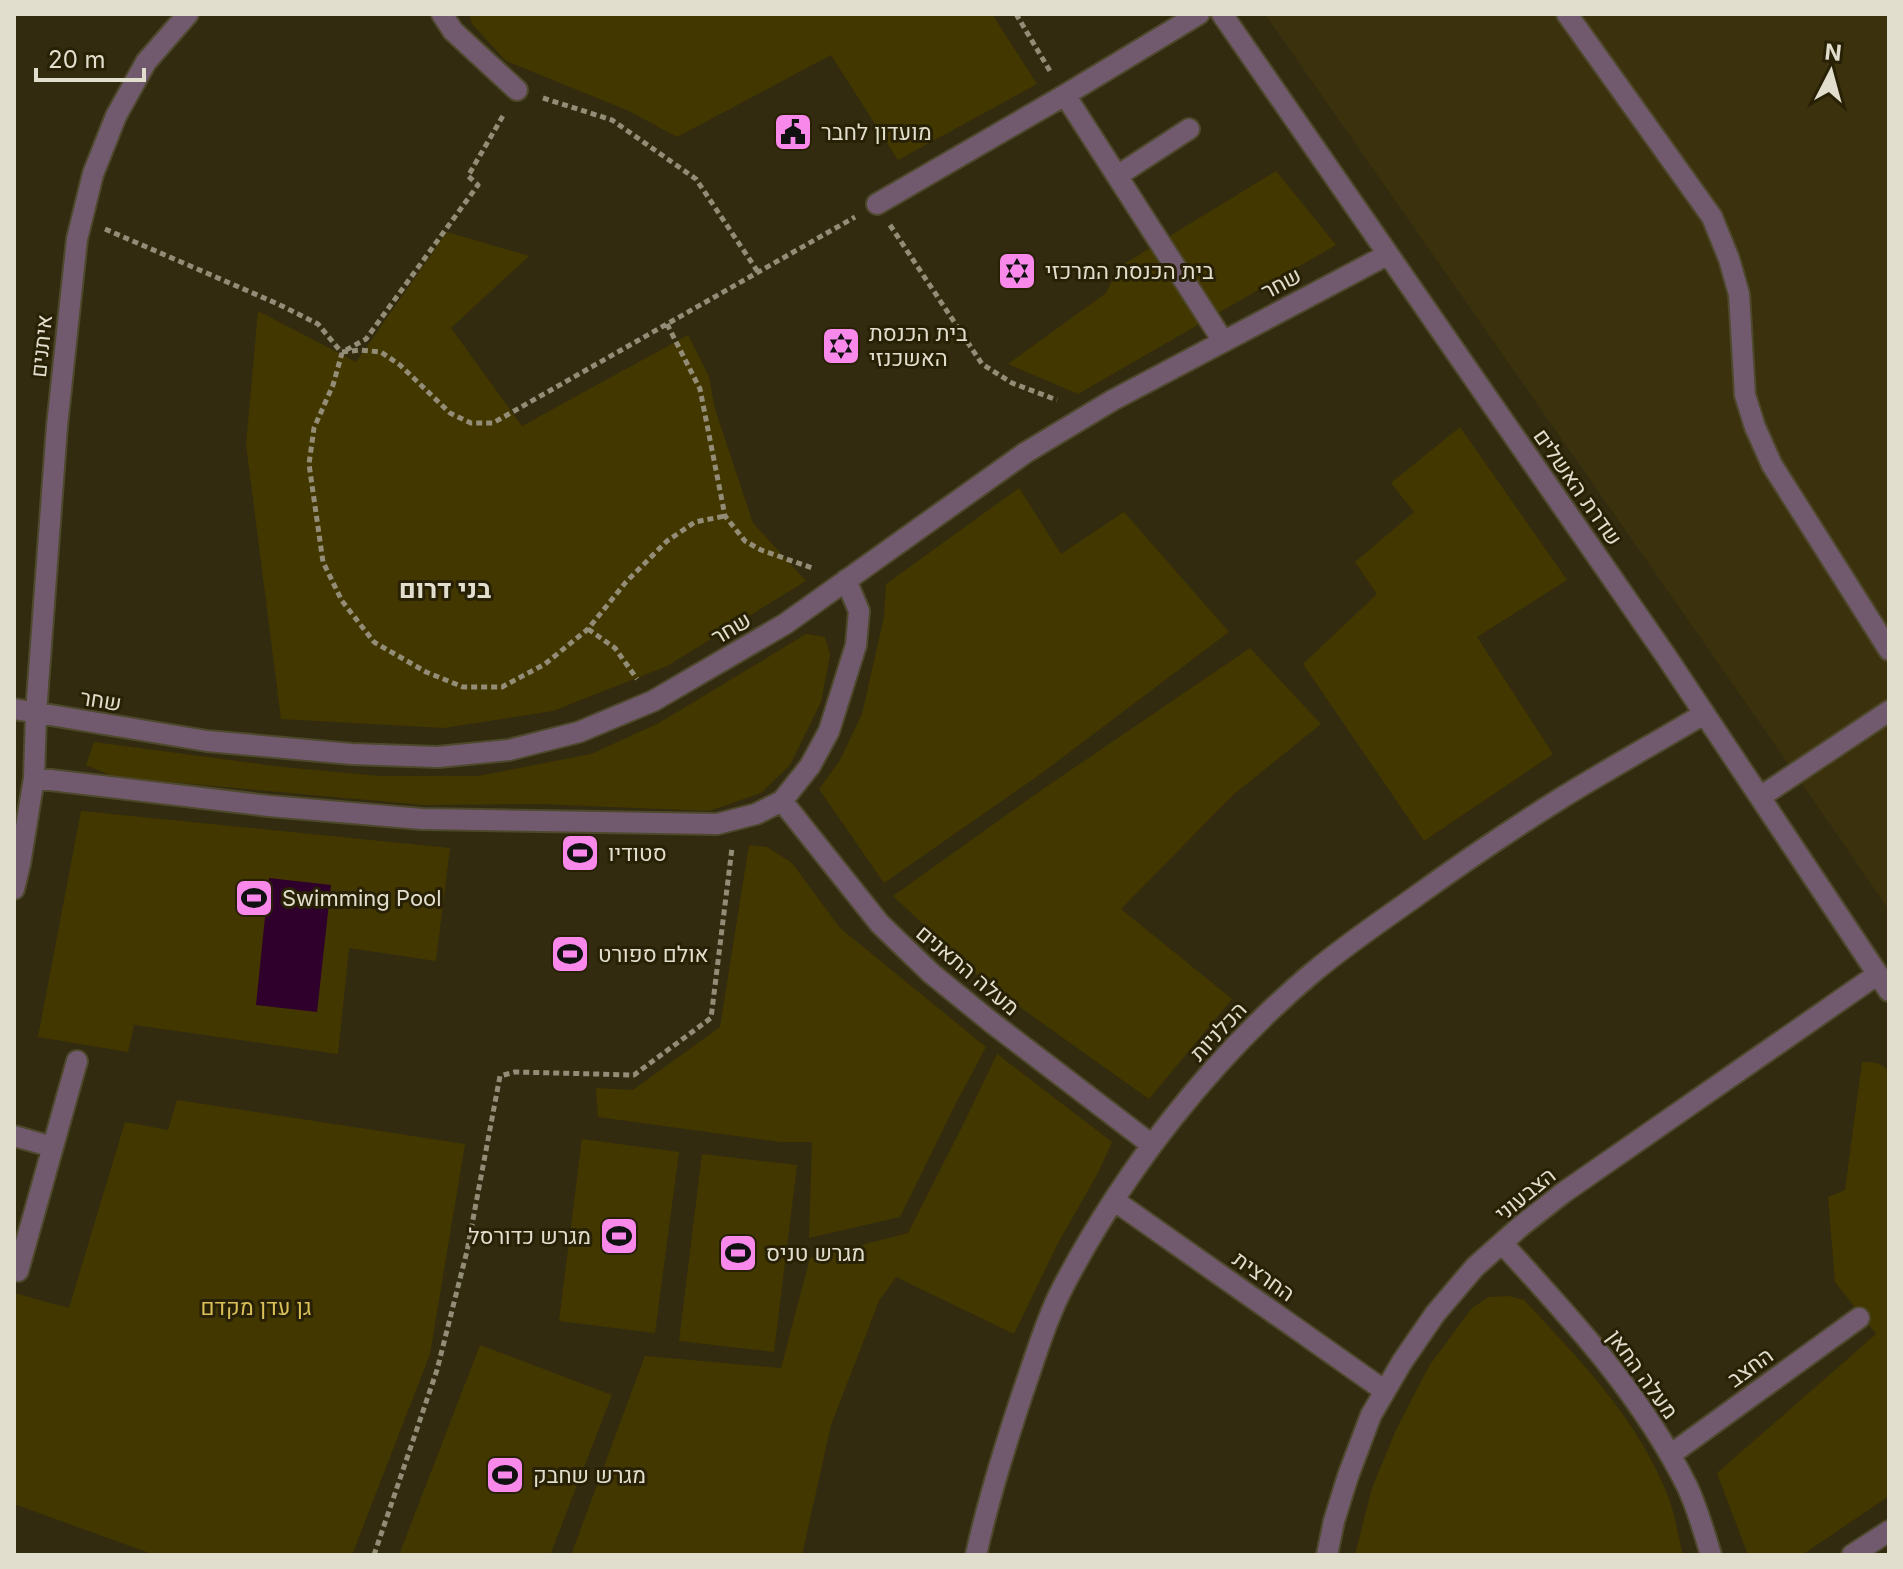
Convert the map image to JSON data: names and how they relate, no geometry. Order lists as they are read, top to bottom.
{
  "streets": {
    "street": [
      "שחר",
      "איתנים",
      "שדרת האשלים",
      "מעלה התאנים",
      "הכלניות",
      "הצבעוני",
      "החרצית",
      "החצב",
      "מעלה החאן"
    ]
  },
  "crossings": [
    ["שחר", "איתנים"],
    ["שחר", "שדרת האשלים"],
    ["שדרת האשלים", "הכלניות"],
    ["שדרת האשלים", "הצבעוני"],
    ["מעלה התאנים", "הכלניות"],
    ["הכלניות", "החרצית"],
    ["הצבעוני", "החרצית"],
    ["הצבעוני", "מעלה החאן"],
    ["החצב", "מעלה החאן"]
  ],
  "districts": ["בני דרום"],
  "parks": ["גן עדן מקדם"],
  "places": {
    "public building": ["מועדון לחבר"],
    "synagogue": ["בית הכנסת המרכזי", "בית הכנסת האשכנזי"],
    "sports": [
      "סטודיו",
      "Swimming Pool",
      "אולם ספורט",
      "מגרש כדורסל",
      "מגרש טניס",
      "מגרש שחבק"
    ]
  },
  "scale_bar": "20 m",
  "north": "top"
}
